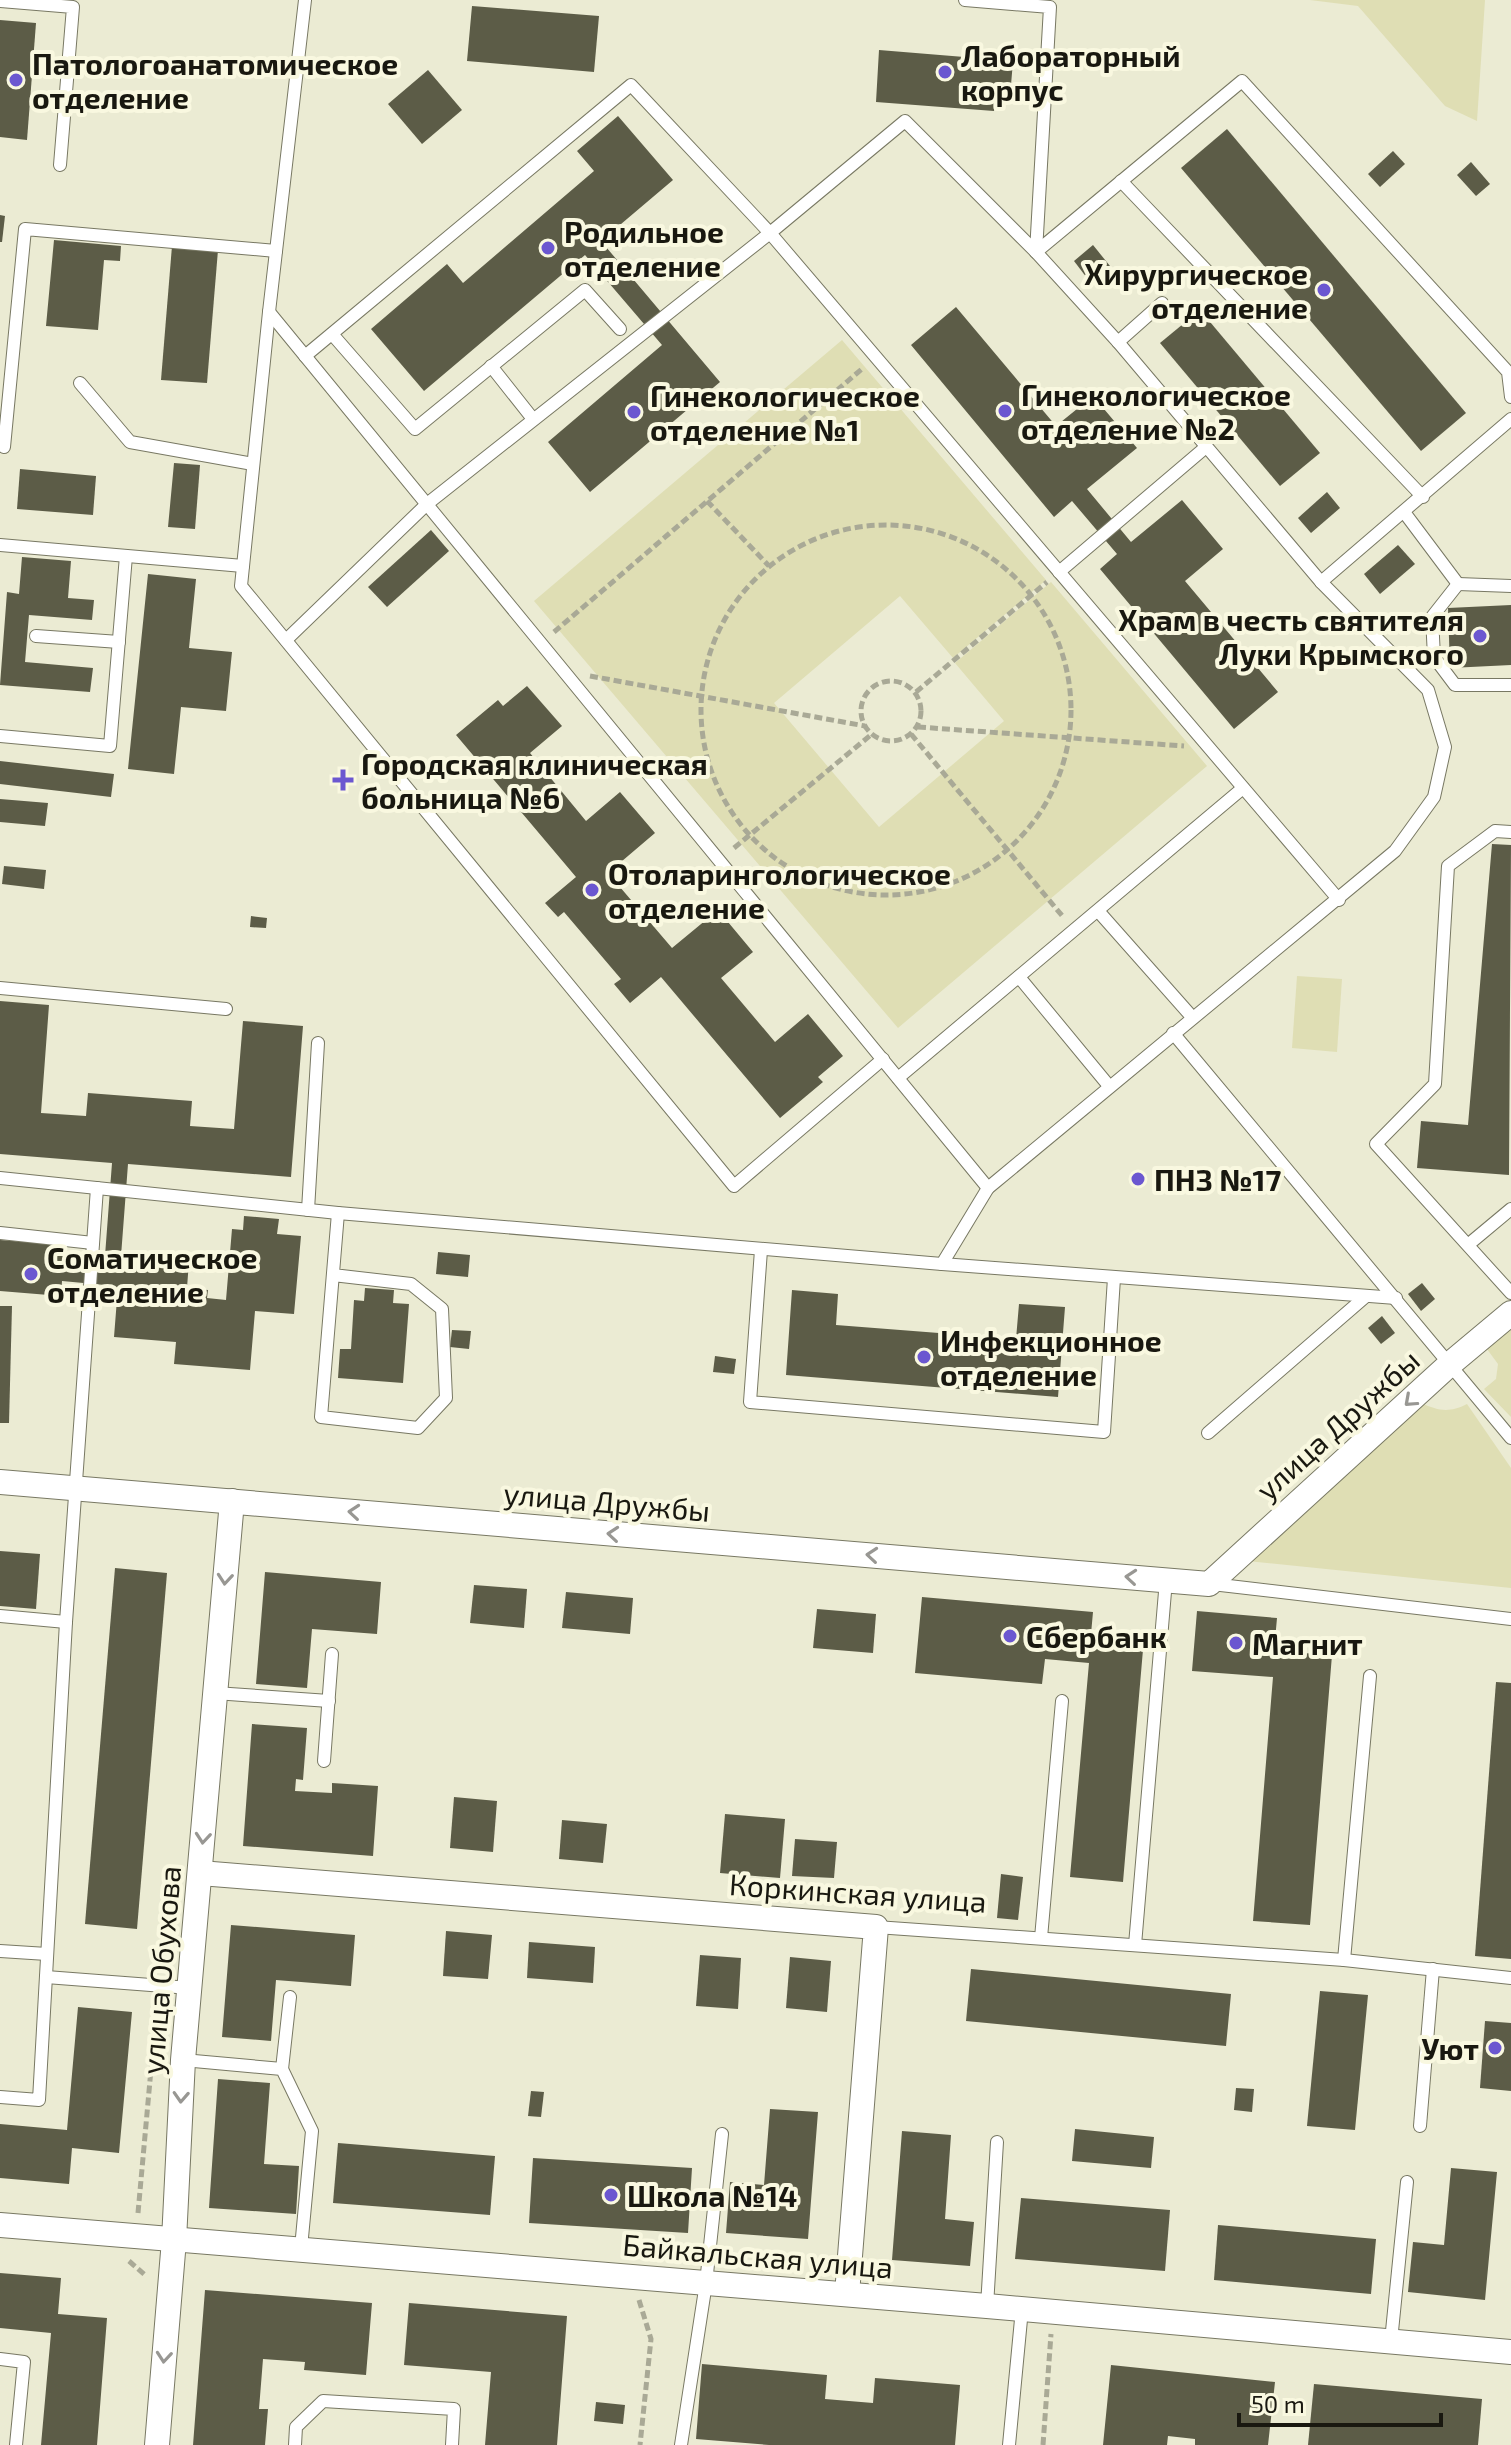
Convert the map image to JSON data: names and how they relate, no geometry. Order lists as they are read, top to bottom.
{
  "streets": {
    "street": [
      "улица Дружбы",
      "Коркинская улица",
      "улица Обухова",
      "Байкальская улица"
    ]
  },
  "crossings": [
    ["улица Дружбы", "улица Обухова"],
    ["Коркинская улица", "улица Обухова"],
    ["улица Обухова", "Байкальская улица"]
  ],
  "one_way": ["улица Дружбы", "улица Обухова"],
  "places": {
    "other": [
      "Лабораторный корпус",
      "Патологоанатомическое отделение",
      "Родильное отделение",
      "Хирургическое отделение",
      "Гинекологическое отделение №2",
      "Гинекологическое отделение №1",
      "Храм в честь святителя Луки Крымского",
      "Отоларингологическое отделение",
      "ПНЗ №17",
      "Соматическое отделение",
      "Инфекционное отделение",
      "Сбербанк",
      "Магнит",
      "Уют",
      "Школа №14"
    ],
    "health": ["Городская клиническая больница №6"]
  },
  "scale_bar": "50 m"
}
